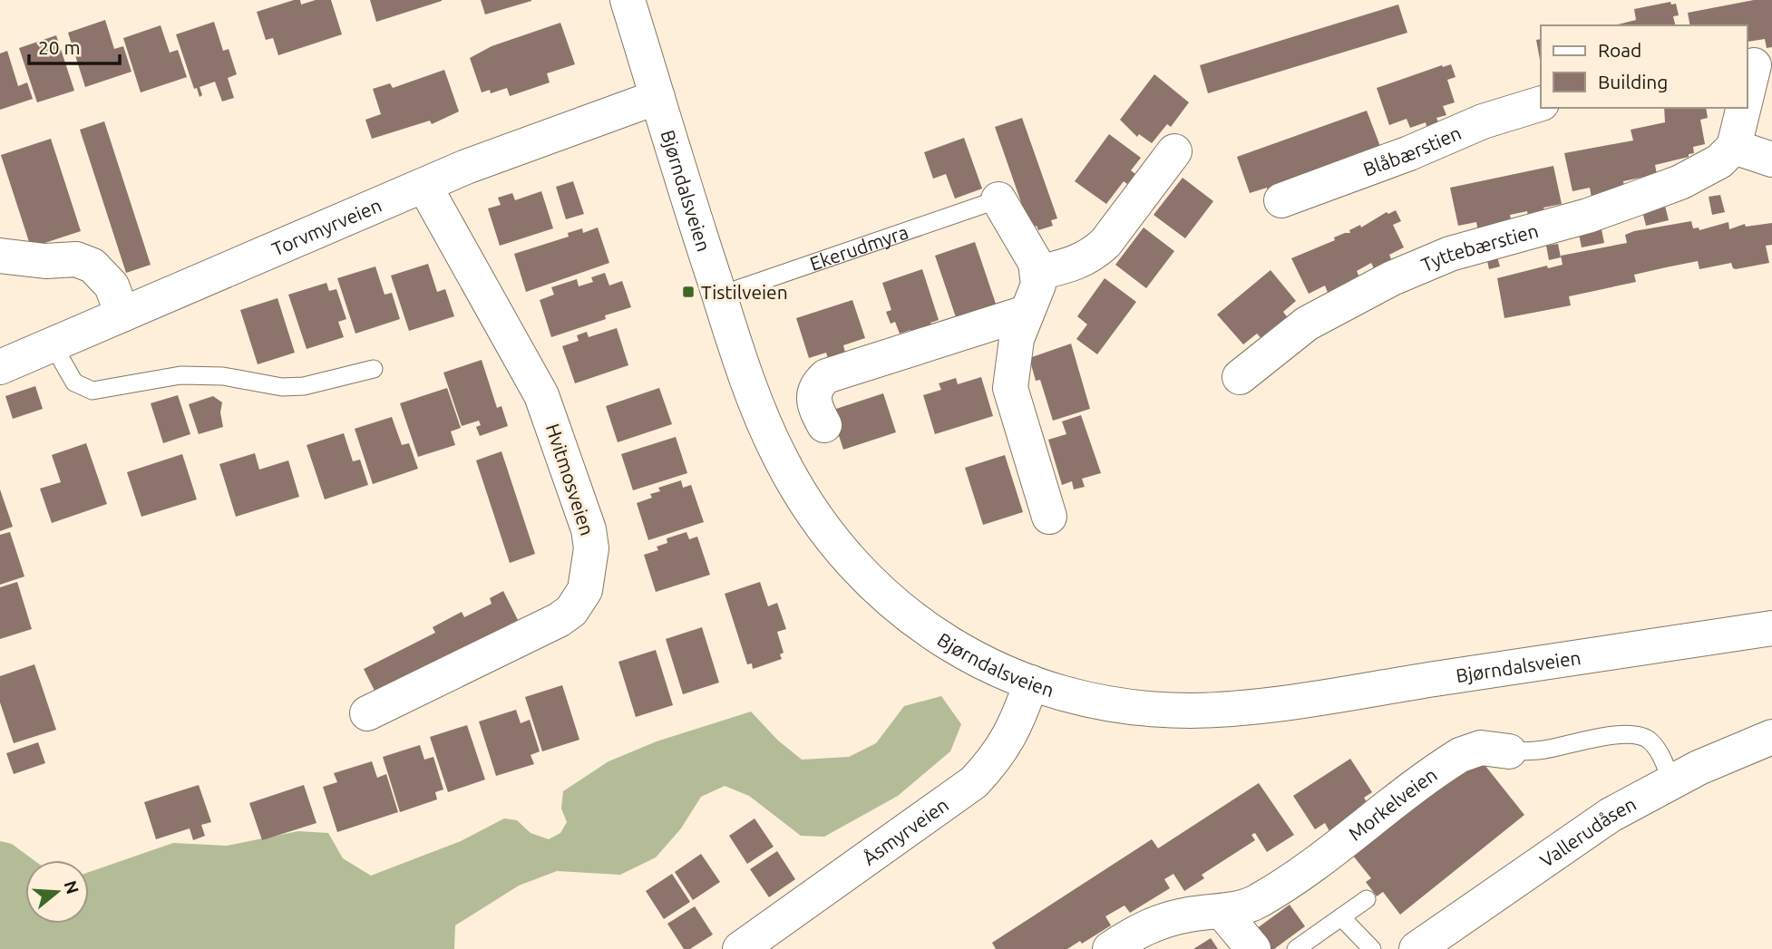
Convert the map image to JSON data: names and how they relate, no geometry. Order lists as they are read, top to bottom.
{
  "streets": {
    "street": [
      "Blåbærstien",
      "Bjørndalsveien",
      "Torvmyrveien",
      "Tyttebærstien",
      "Hvitmosveien",
      "Morkelveien",
      "Vallerudåsen",
      "Åsmyrveien"
    ],
    "lane": ["Ekerudmyra"]
  },
  "crossings": [
    ["Bjørndalsveien", "Torvmyrveien"],
    ["Bjørndalsveien", "Ekerudmyra"],
    ["Bjørndalsveien", "Åsmyrveien"],
    ["Torvmyrveien", "Hvitmosveien"],
    ["Morkelveien", "Vallerudåsen"]
  ],
  "places": {
    "transit": ["Tistilveien"]
  },
  "legend": ["Road", "Building"],
  "scale_bar": "20 m",
  "north": "right"
}
